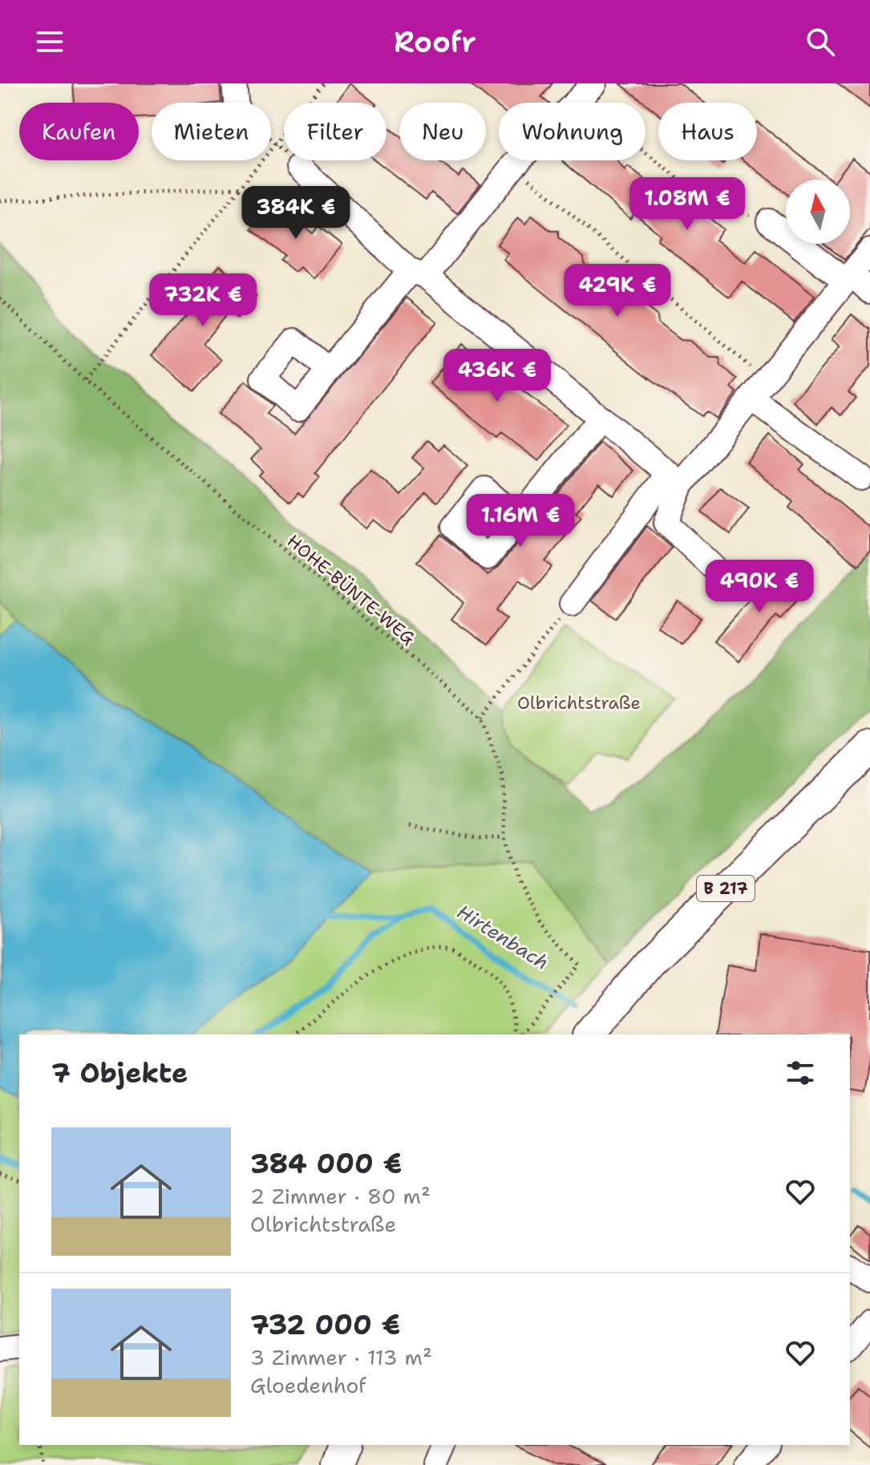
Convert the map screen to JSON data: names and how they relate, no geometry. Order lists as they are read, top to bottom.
{
  "streets": {
    "main road": ["B 217"],
    "path": ["HOHE-BÜNTE-WEG"]
  },
  "water": ["Hirtenbach"],
  "parks": ["Olbrichtstraße"],
  "north": "top",
  "page": {
    "header": "Roofr",
    "chip": [
      "Kaufen",
      "Mieten",
      "Filter",
      "Neu",
      "Wohnung",
      "Haus"
    ],
    "price": [
      "1.08M €",
      "384K €",
      "429K €",
      "732K €",
      "436K €",
      "1.16M €",
      "490K €"
    ],
    "heading": "7 Objekte",
    "list": [
      {
        "name": "384 000 €",
        "note": "2 Zimmer · 80 m² · Olbrichtstraße"
      },
      {
        "name": "732 000 €",
        "note": "3 Zimmer · 113 m² · Gloedenhof"
      }
    ]
  }
}
